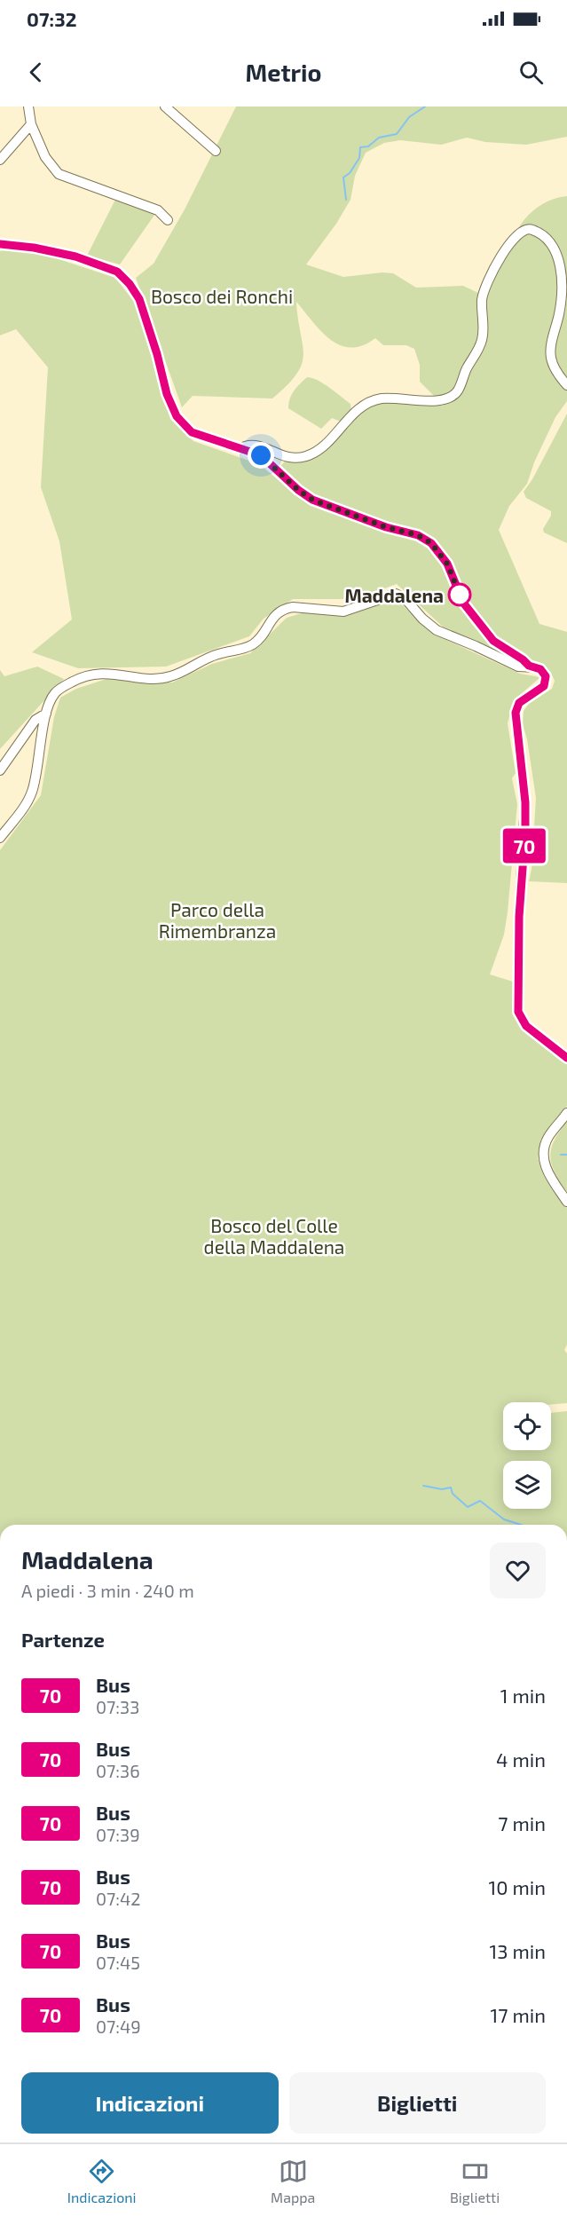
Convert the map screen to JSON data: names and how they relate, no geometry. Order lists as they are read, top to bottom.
{
  "parks": ["Bosco dei Ronchi", "Parco della Rimembranza", "Bosco del Colle della Maddalena"],
  "places": ["Maddalena"],
  "lines": ["bus line 70"],
  "page": {
    "status": "07:32",
    "header": "Metrio",
    "on_map": "70",
    "heading": [
      ["Maddalena", "A piedi · 3 min · 240 m"],
      "Partenze"
    ],
    "list": [
      {
        "mark": "70",
        "name": "Bus",
        "note": "07:33",
        "value": "1 min"
      },
      {
        "mark": "70",
        "name": "Bus",
        "note": "07:36",
        "value": "4 min"
      },
      {
        "mark": "70",
        "name": "Bus",
        "note": "07:39",
        "value": "7 min"
      },
      {
        "mark": "70",
        "name": "Bus",
        "note": "07:42",
        "value": "10 min"
      },
      {
        "mark": "70",
        "name": "Bus",
        "note": "07:45",
        "value": "13 min"
      },
      {
        "mark": "70",
        "name": "Bus",
        "note": "07:49",
        "value": "17 min"
      }
    ],
    "buttons": ["Indicazioni", "Biglietti"],
    "tabs": ["Indicazioni", "Mappa", "Biglietti"]
  }
}
